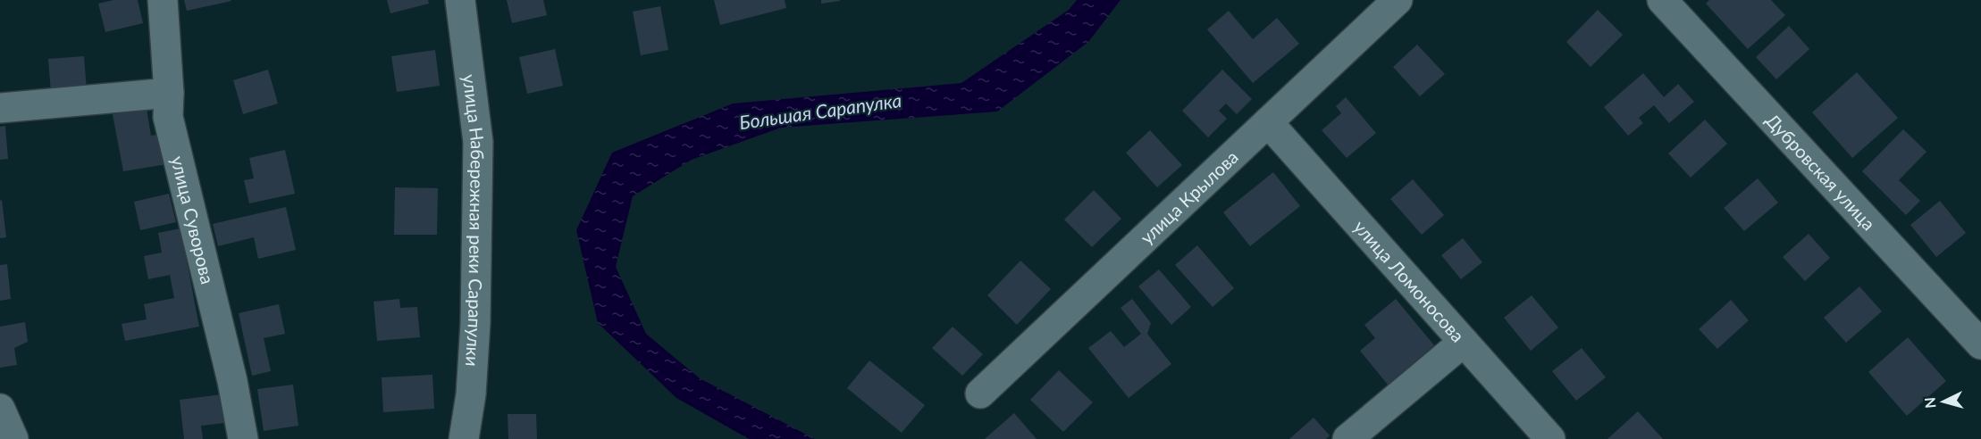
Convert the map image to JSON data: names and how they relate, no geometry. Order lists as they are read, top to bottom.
{
  "streets": {
    "street": [
      "Дубровская улица",
      "улица Крылова",
      "улица Набережная реки Сарапулки",
      "улица Суворова",
      "улица Ломоносова"
    ]
  },
  "crossings": [
    ["улица Крылова", "улица Ломоносова"]
  ],
  "water": ["Большая Сарапулка"],
  "north": "left"
}
